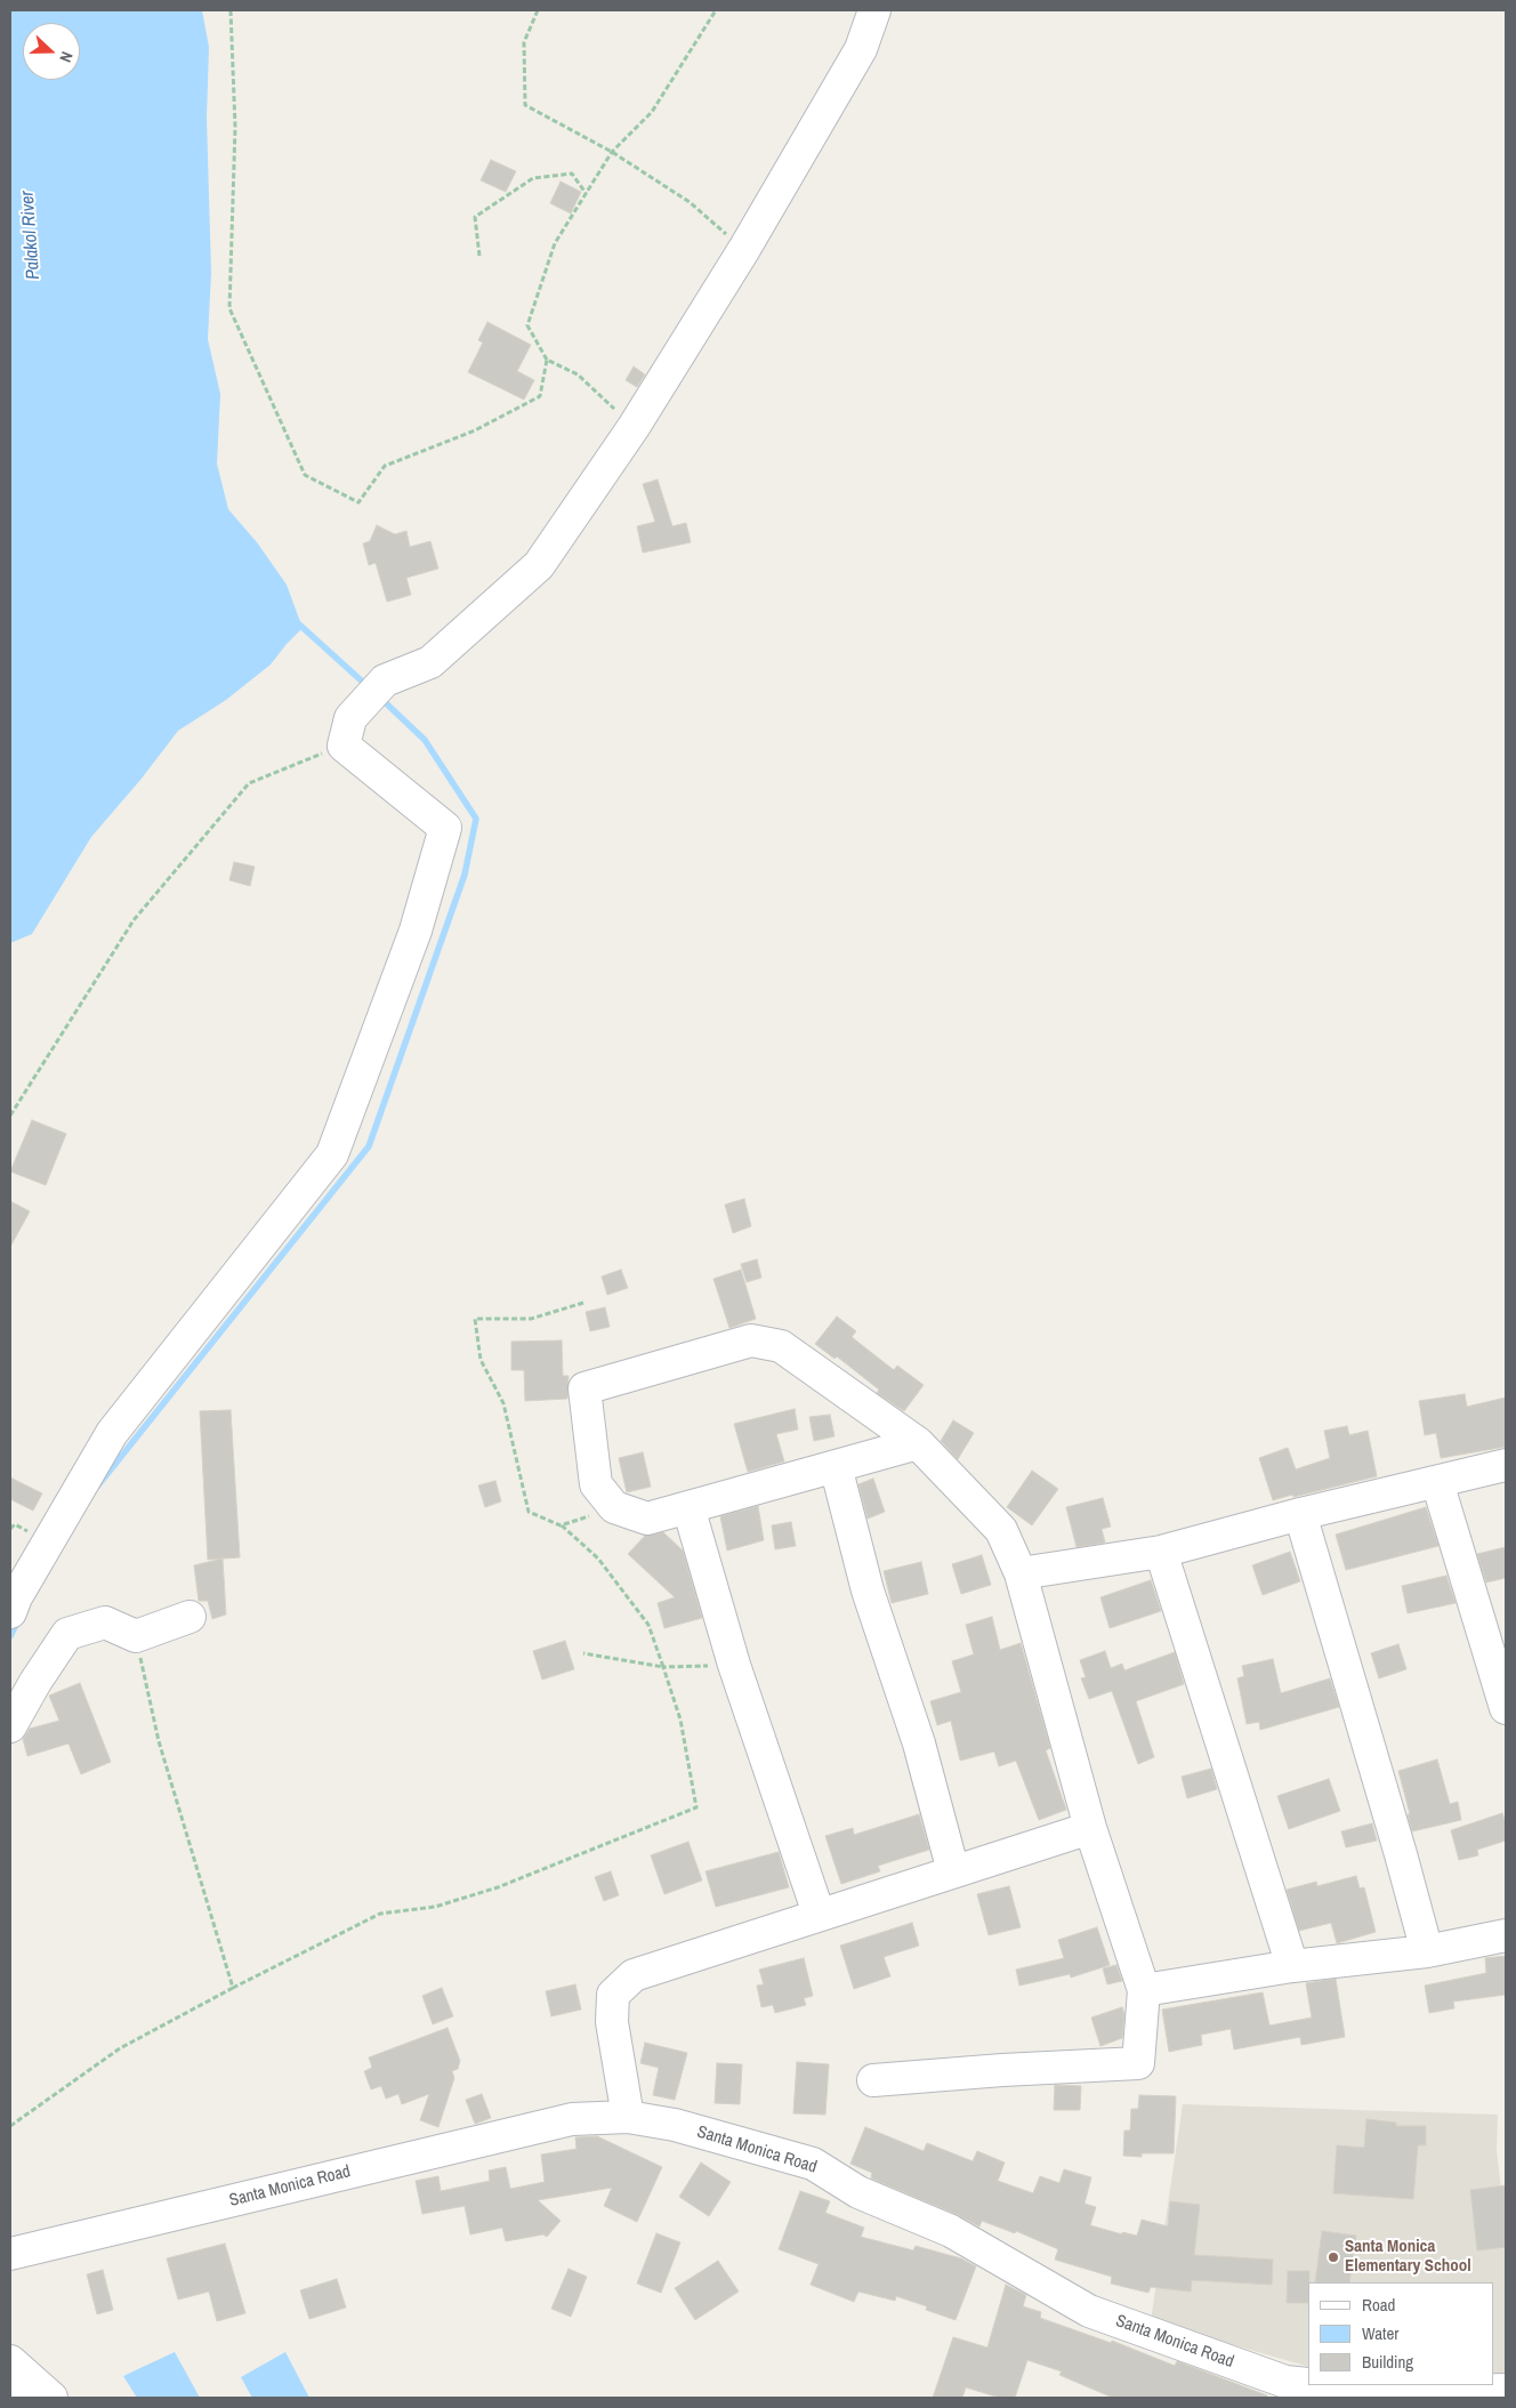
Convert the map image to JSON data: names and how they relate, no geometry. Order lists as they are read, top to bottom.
{
  "streets": {
    "street": ["Santa Monica Road"]
  },
  "water": ["Palakol River"],
  "places": ["Santa Monica Elementary School"],
  "legend": ["Road", "Water", "Building"],
  "north": "right"
}
